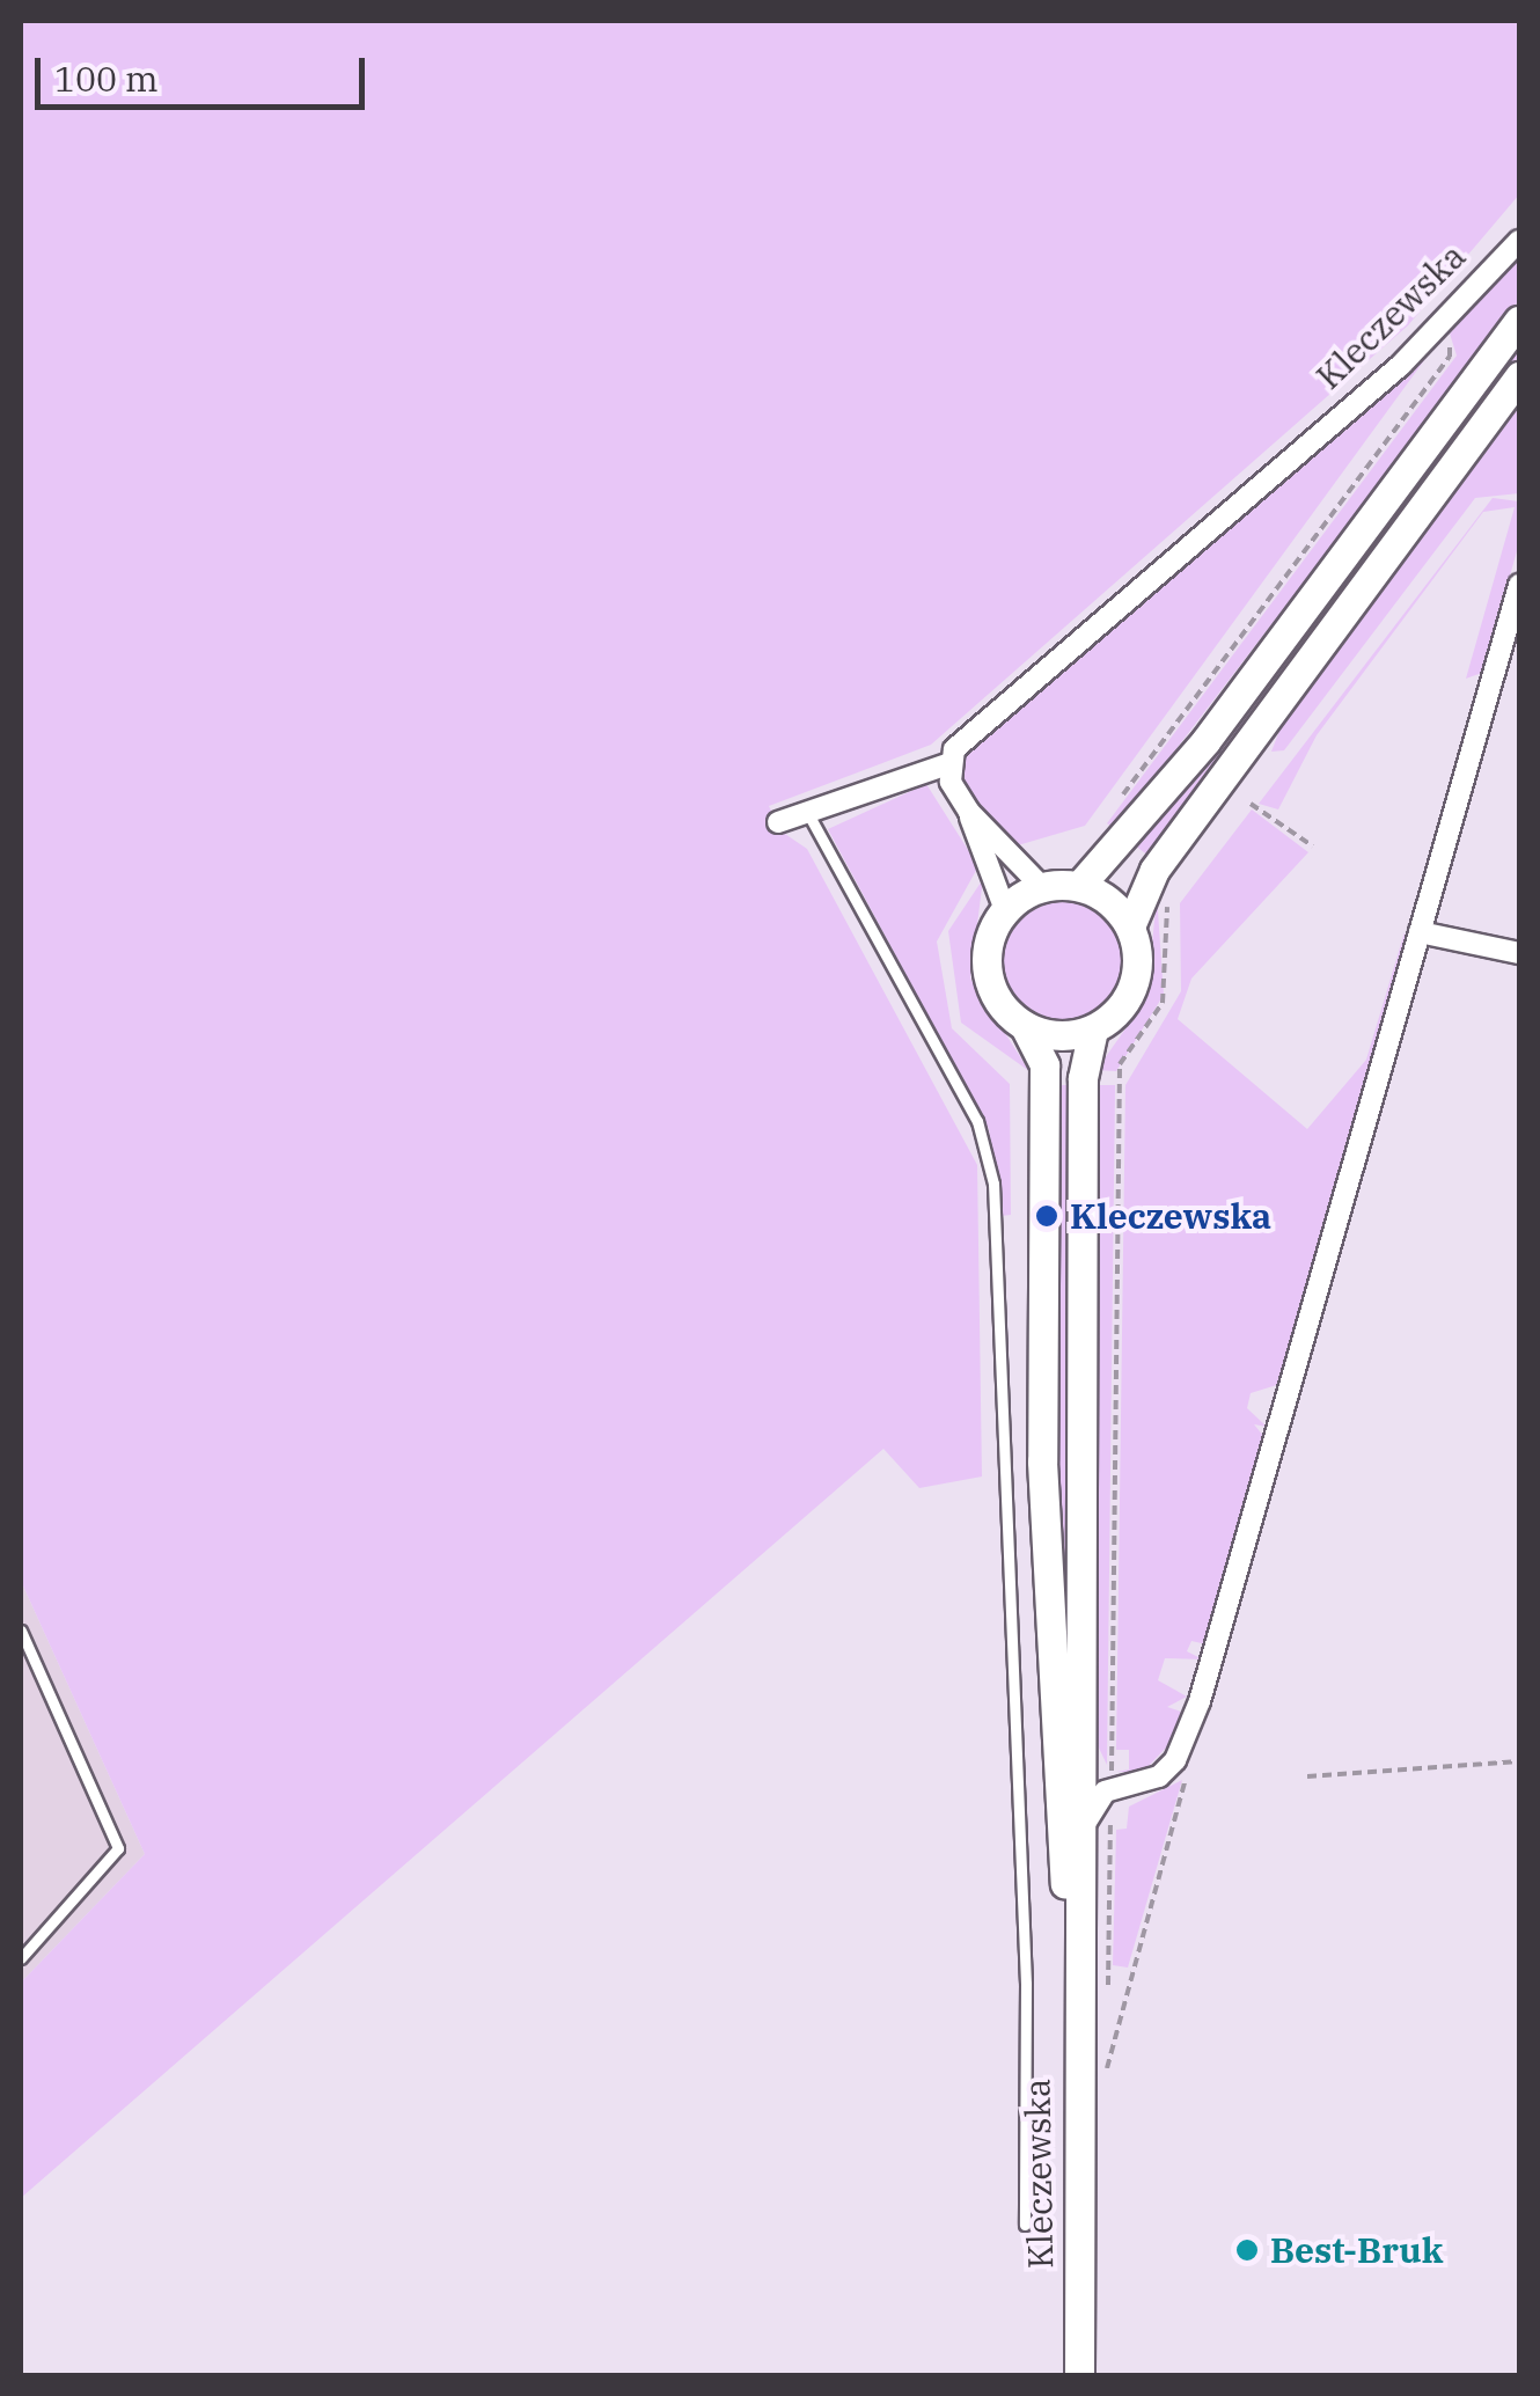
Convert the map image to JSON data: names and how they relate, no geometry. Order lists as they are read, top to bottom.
{
  "streets": {
    "main road": ["Kleczewska"]
  },
  "places": ["Kleczewska", "Best-Bruk"],
  "scale_bar": "100 m"
}
